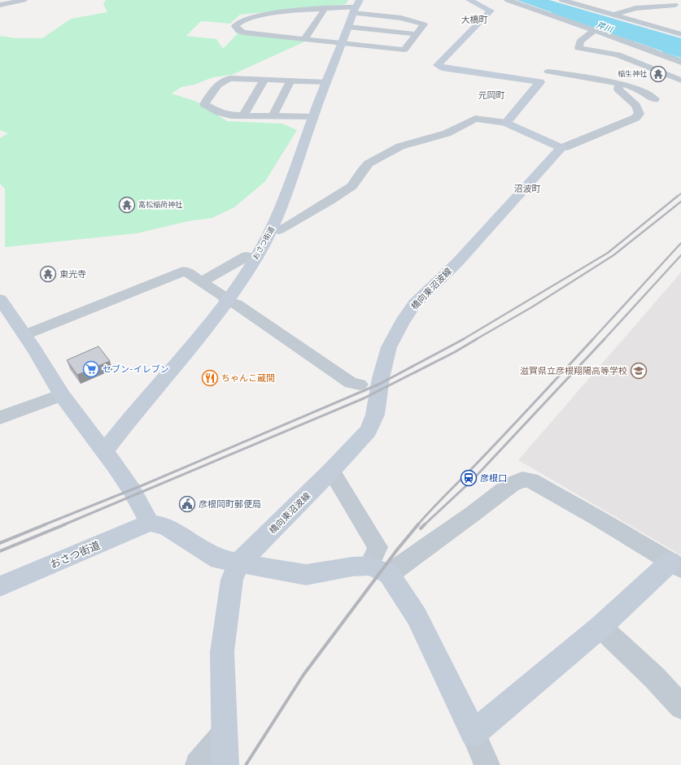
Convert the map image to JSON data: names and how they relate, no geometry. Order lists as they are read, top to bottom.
{
  "streets": {
    "street": ["おさつ街道", "橋向東沼波線"]
  },
  "districts": ["大橋町", "元岡町", "沼波町"],
  "water": ["芹川"],
  "places": {
    "temple": ["稲生神社", "高松稲荷神社", "東光寺"],
    "supermarket": ["セブン-イレブン"],
    "school or university": ["滋賀県立彦根翔陽高等学校"],
    "restaurant": ["ちゃんこ蔵間"],
    "station": ["彦根口"],
    "public building": ["彦根岡町郵便局"]
  }
}
